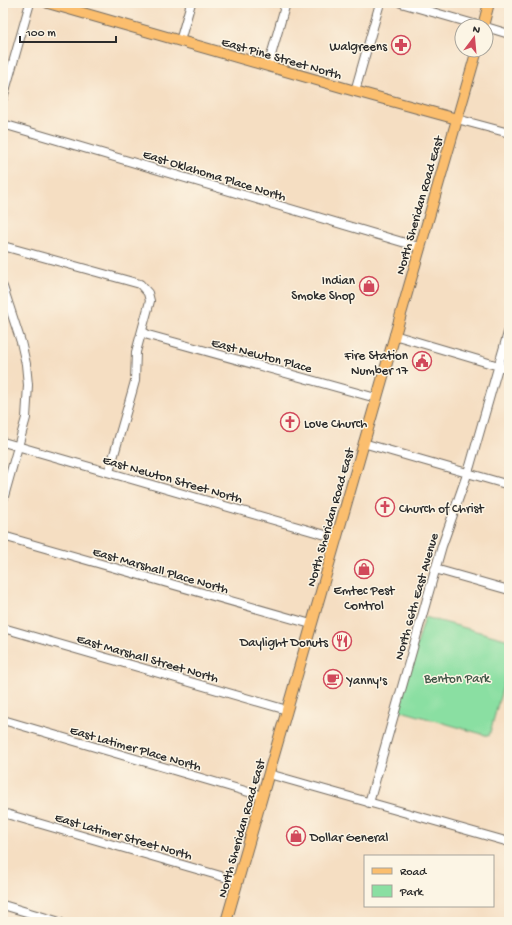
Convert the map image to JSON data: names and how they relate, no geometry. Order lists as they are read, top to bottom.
{
  "streets": {
    "main road": ["East Pine Street North", "North Sheridan Road East"],
    "street": [
      "East Oklahoma Place North",
      "East Newton Place",
      "East Newton Street North",
      "East Marshall Place North",
      "North 66th East Avenue",
      "East Marshall Street North",
      "East Latimer Place North",
      "East Latimer Street North"
    ]
  },
  "crossings": [
    ["East Pine Street North", "North Sheridan Road East"],
    ["East Oklahoma Place North", "North Sheridan Road East"],
    ["North Sheridan Road East", "East Newton Place"],
    ["North Sheridan Road East", "East Newton Street North"],
    ["North Sheridan Road East", "East Marshall Place North"],
    ["North Sheridan Road East", "East Marshall Street North"],
    ["North Sheridan Road East", "East Latimer Place North"],
    ["North Sheridan Road East", "East Latimer Street North"]
  ],
  "parks": ["Benton Park"],
  "places": {
    "pharmacy": ["Walgreens"],
    "shop": ["Indian Smoke Shop", "Emtec Pest Control", "Dollar General"],
    "public building": ["Fire Station Number 17"],
    "church": ["Love Church", "Church of Christ"],
    "restaurant": ["Daylight Donuts"],
    "cafe": ["Yanny's"]
  },
  "legend": ["Road", "Park"],
  "scale_bar": "100 m",
  "north": "top"
}
